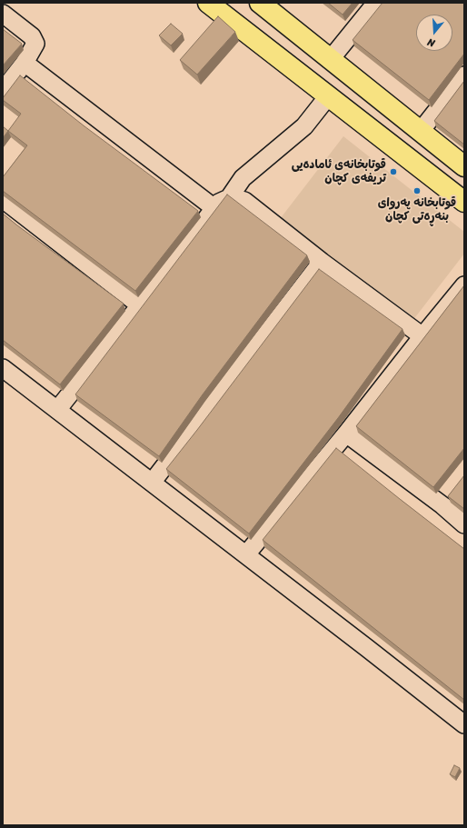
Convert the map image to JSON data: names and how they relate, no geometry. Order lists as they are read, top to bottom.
{
  "places": ["قوتابخانەی ئامادەیی تریفەی کچان", "قوتابخانە پەروای بنەڕەتی کچان"],
  "north": "bottom"
}
